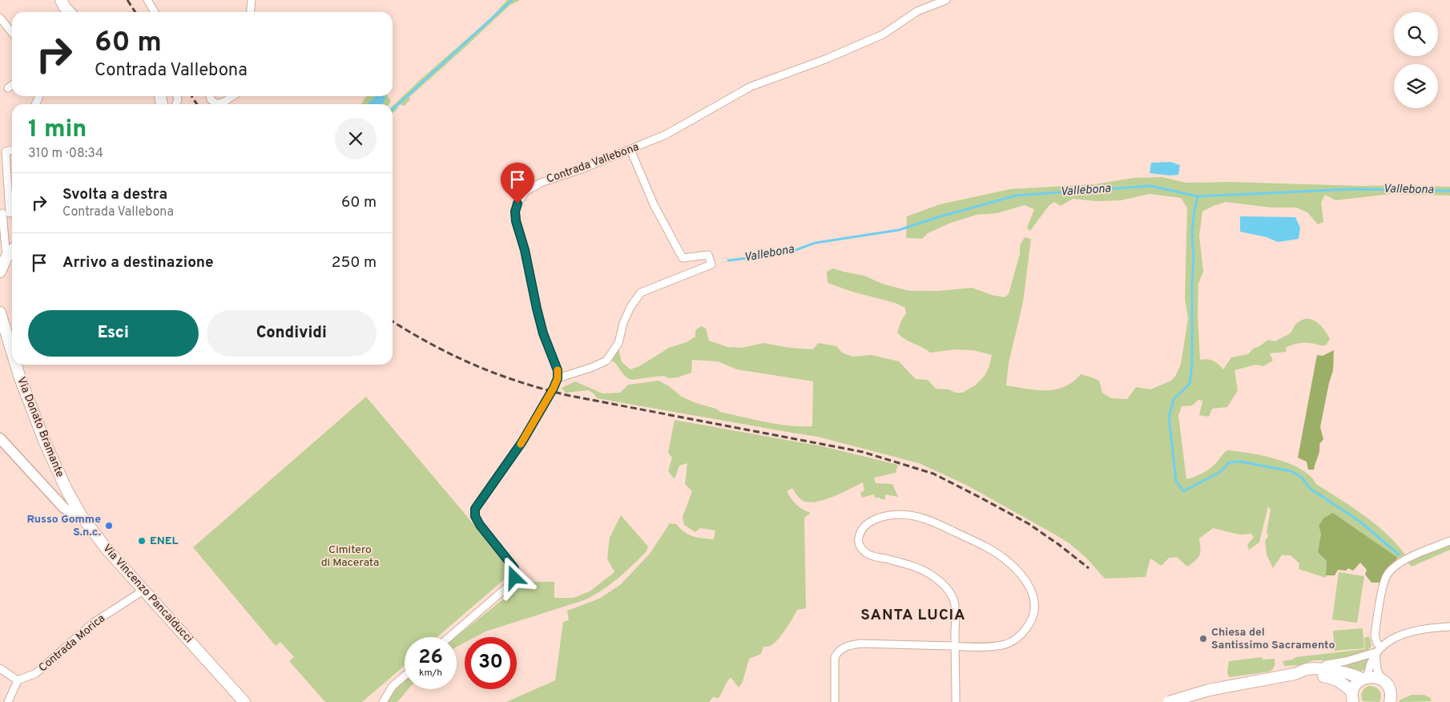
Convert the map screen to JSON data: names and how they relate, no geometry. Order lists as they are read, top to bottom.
{
  "streets": {
    "main road": ["Via Donato Bramante", "Via Vincenzo Pancalducci"],
    "street": ["Contrada Vallebona", "Contrada Morica"]
  },
  "crossings": [
    ["Via Donato Bramante", "Via Vincenzo Pancalducci"],
    ["Via Vincenzo Pancalducci", "Contrada Morica"]
  ],
  "districts": ["SANTA LUCIA"],
  "water": ["Vallebona"],
  "parks": ["Cimitero di Macerata"],
  "places": ["Russo Gomme S.n.c.", "ENEL", "Chiesa del Santissimo Sacramento"],
  "page": {
    "turn": ["60 m", "Contrada Vallebona"],
    "heading": ["1 min", "310 m · 08:34"],
    "list": [
      {
        "name": "Svolta a destra",
        "note": "Contrada Vallebona",
        "value": "60 m"
      },
      {
        "name": "Arrivo a destinazione",
        "value": "250 m"
      }
    ],
    "buttons": ["Esci", "Condividi"],
    "speed": "26 km/h",
    "limit": "30"
  }
}
